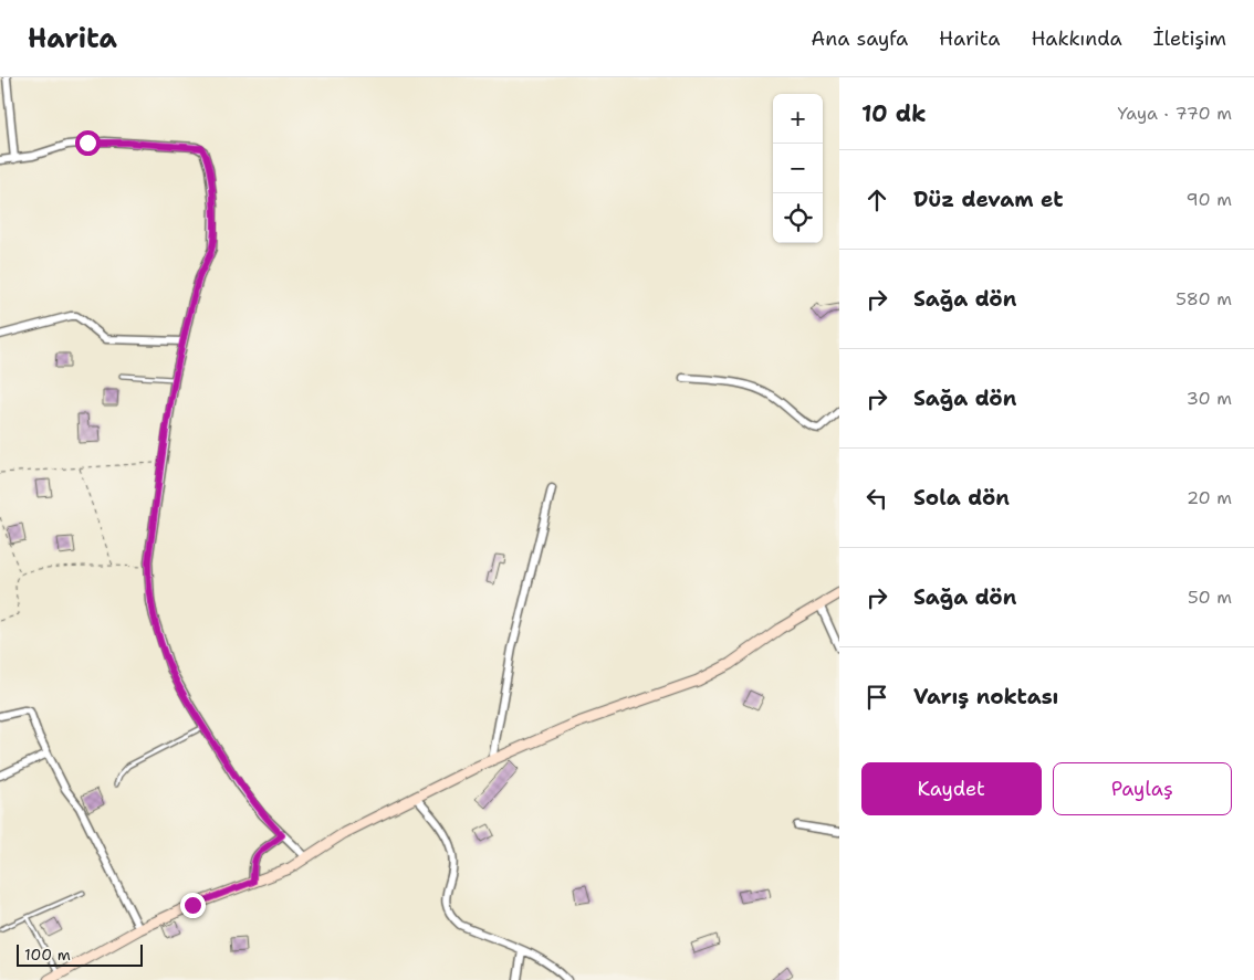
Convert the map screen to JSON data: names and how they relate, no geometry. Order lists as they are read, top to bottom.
{
  "scale_bar": "100 m",
  "page": {
    "header": "Harita",
    "nav": [
      "Ana sayfa",
      "Harita",
      "Hakkında",
      "İletişim"
    ],
    "heading": ["10 dk", "Yaya · 770 m"],
    "map_buttons": ["+", "−"],
    "list": [
      ["Düz devam et", "90 m"],
      ["Sağa dön", "580 m"],
      ["Sağa dön", "30 m"],
      ["Sola dön", "20 m"],
      ["Sağa dön", "50 m"],
      "Varış noktası"
    ],
    "buttons": ["Kaydet", "Paylaş"],
    "scale": "100 m"
  }
}
